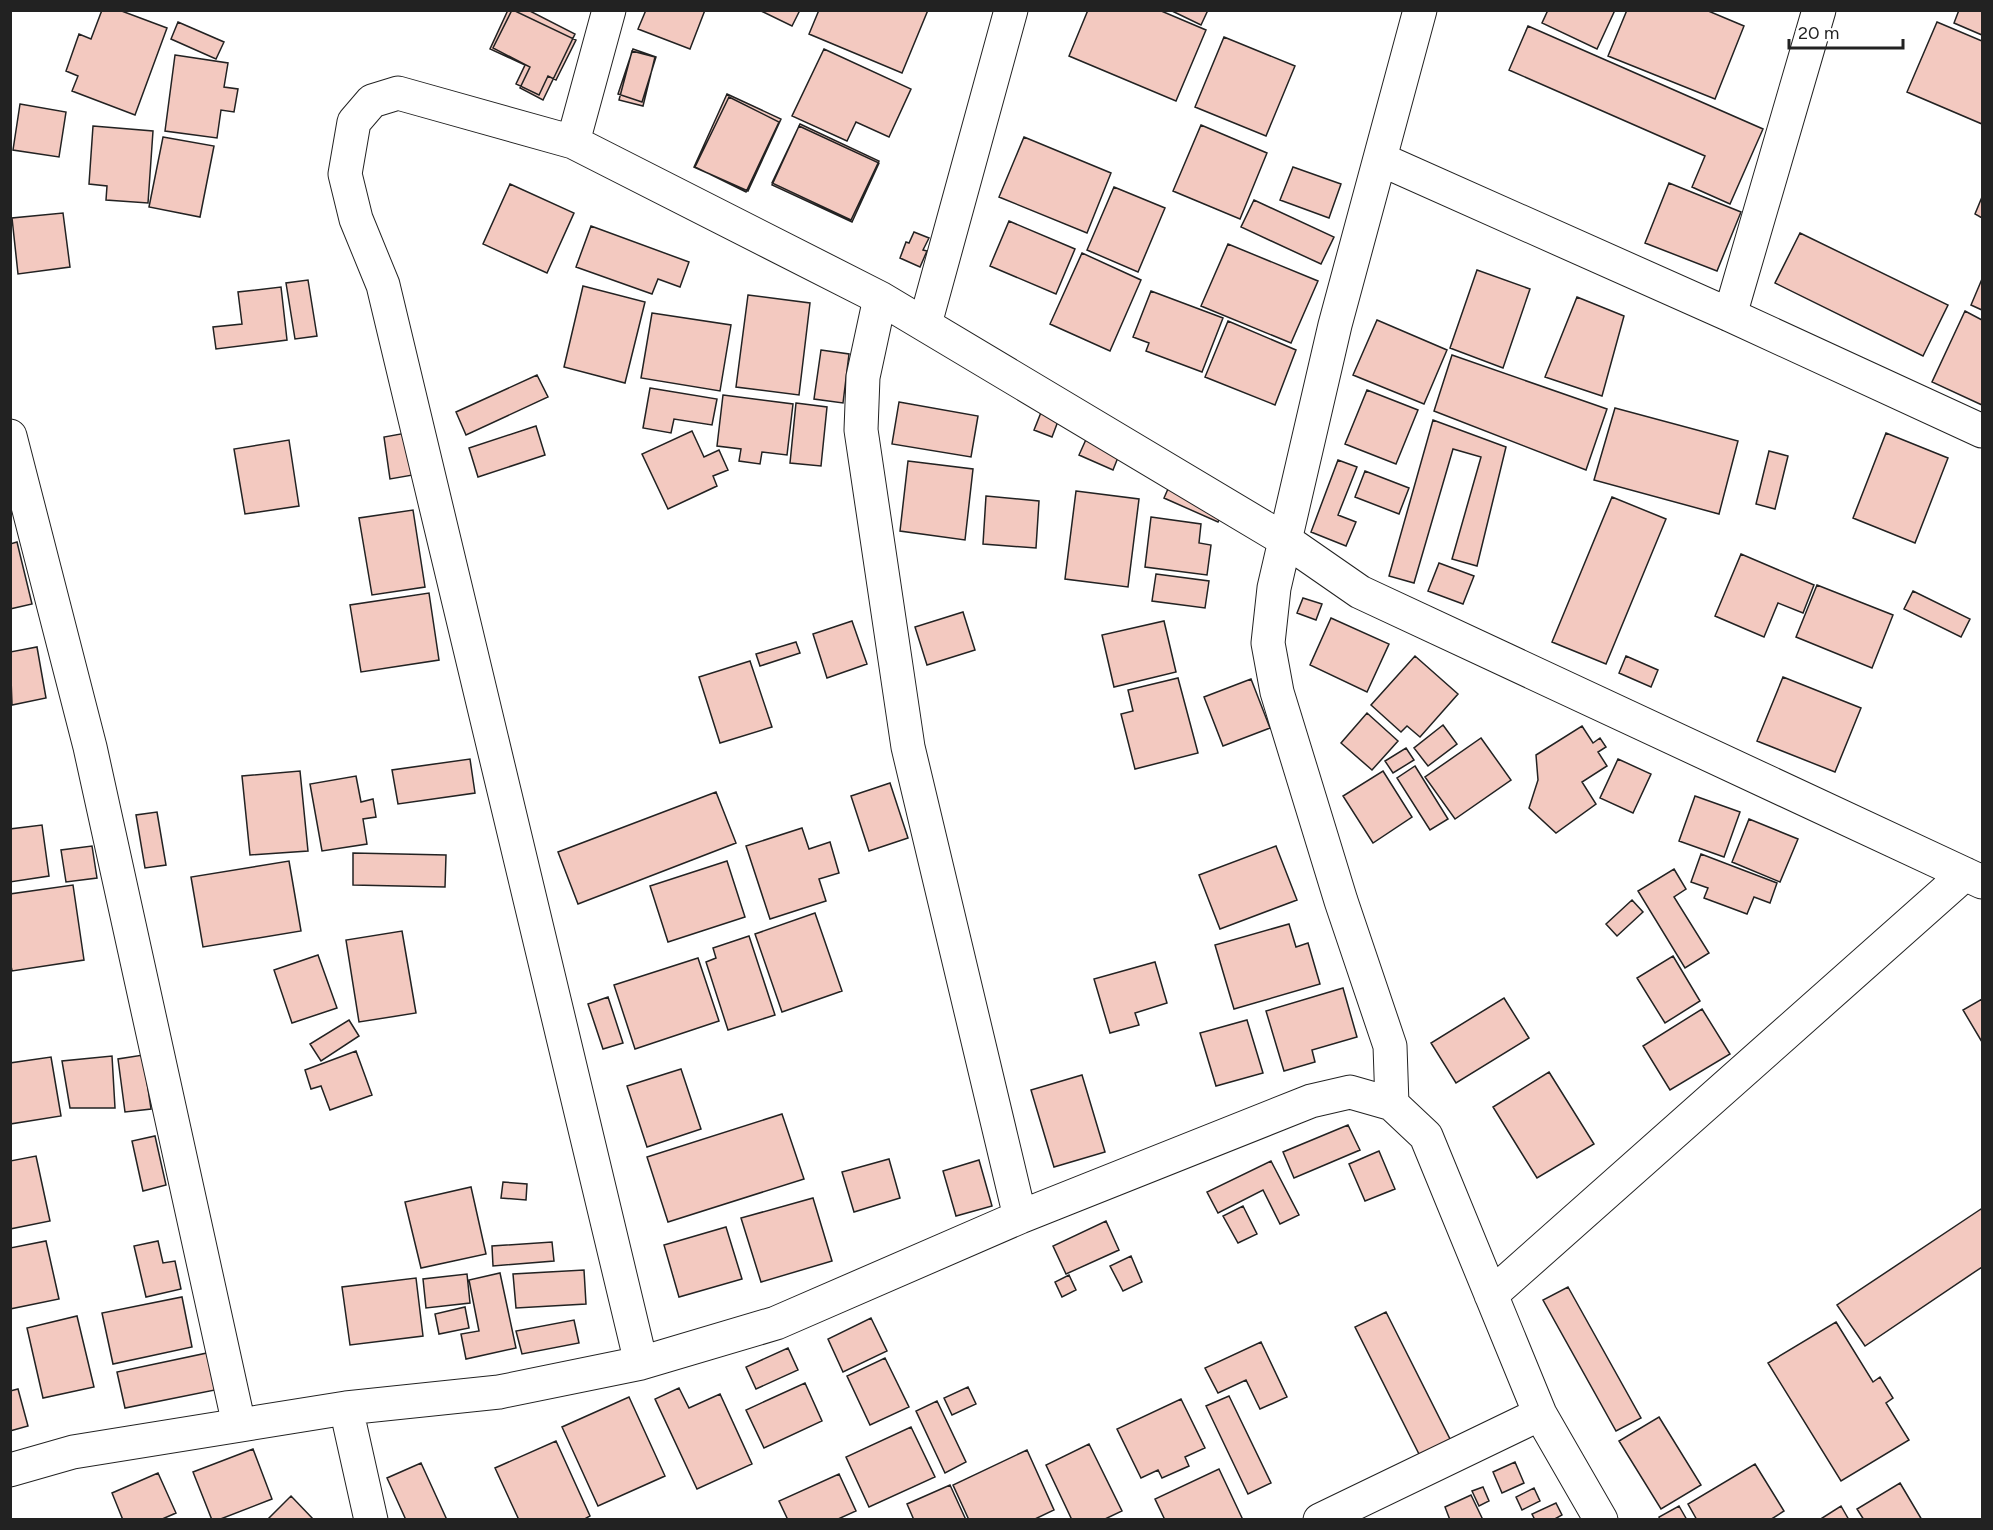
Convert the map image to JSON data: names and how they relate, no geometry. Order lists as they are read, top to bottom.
{
  "scale_bar": "20 m"
}
